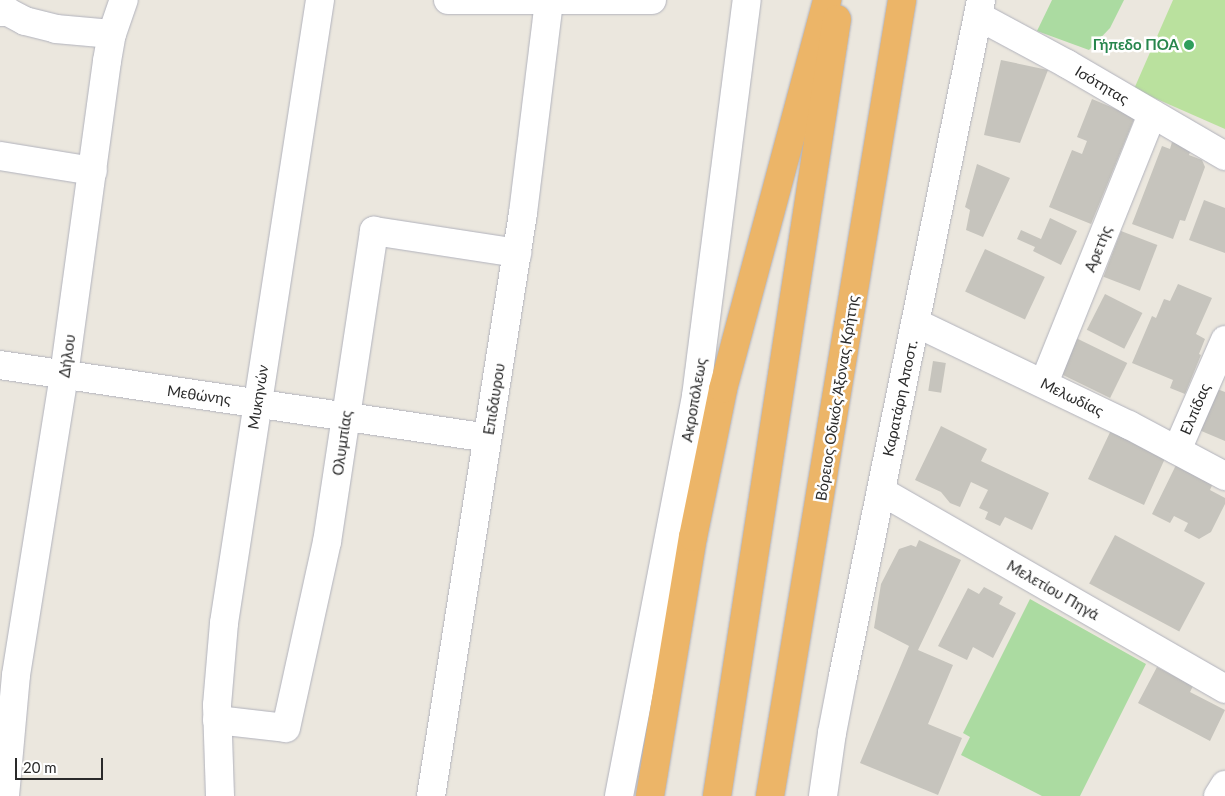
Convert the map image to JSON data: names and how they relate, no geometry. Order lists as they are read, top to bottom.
{
  "streets": {
    "highway": ["Βόρειος Οδικός Άξονας Κρήτης"],
    "street": [
      "Ισότητας",
      "Αρετής",
      "Δήλου",
      "Μεθώνης",
      "Μυκηνών",
      "Μελωδίας",
      "Καρατάρη Αποστ.",
      "Επιδάυρου",
      "Ακροπόλεως",
      "Ελπίδας",
      "Ολυμπίας",
      "Μελετίου Πηγά"
    ]
  },
  "crossings": [
    ["Ισότητας", "Αρετής"],
    ["Ισότητας", "Καρατάρη Αποστ."],
    ["Αρετής", "Μελωδίας"],
    ["Δήλου", "Μεθώνης"],
    ["Μεθώνης", "Μυκηνών"],
    ["Μεθώνης", "Επιδάυρου"],
    ["Μεθώνης", "Ολυμπίας"],
    ["Μυκηνών", "Ολυμπίας"],
    ["Μελωδίας", "Καρατάρη Αποστ."],
    ["Μελωδίας", "Ελπίδας"],
    ["Καρατάρη Αποστ.", "Μελετίου Πηγά"],
    ["Επιδάυρου", "Ολυμπίας"]
  ],
  "places": ["Γήπεδο ΠΟΑ"],
  "scale_bar": "20 m"
}
